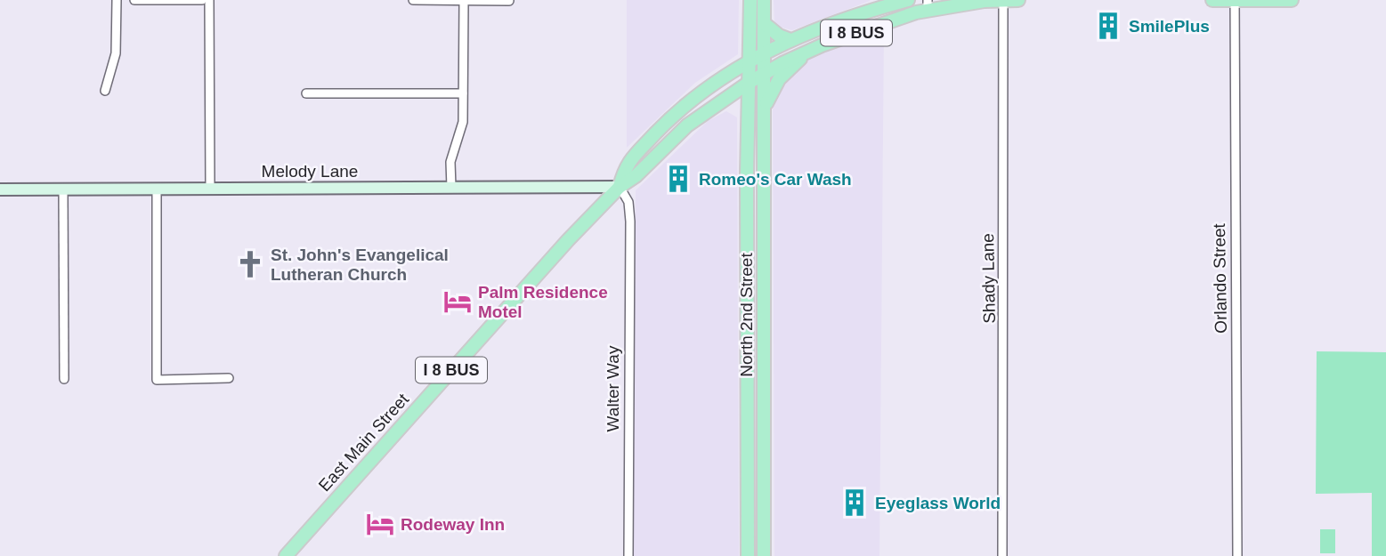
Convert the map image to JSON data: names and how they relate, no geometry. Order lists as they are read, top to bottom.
{
  "streets": {
    "main road": ["I 8 BUS", "North 2nd Street", "East Main Street"],
    "street": [
      "Melody Lane",
      "Shady Lane",
      "Orlando Street",
      "Walter Way"
    ]
  },
  "crossings": [
    ["Melody Lane", "Walter Way"],
    ["Melody Lane", "East Main Street"],
    ["Shady Lane", "East Main Street"],
    ["North 2nd Street", "East Main Street"],
    ["Walter Way", "East Main Street"]
  ],
  "places": {
    "building": ["SmilePlus", "Romeo's Car Wash", "Eyeglass World"],
    "church": ["St. John's Evangelical Lutheran Church"],
    "hotel": ["Palm Residence Motel", "Rodeway Inn"]
  }
}
